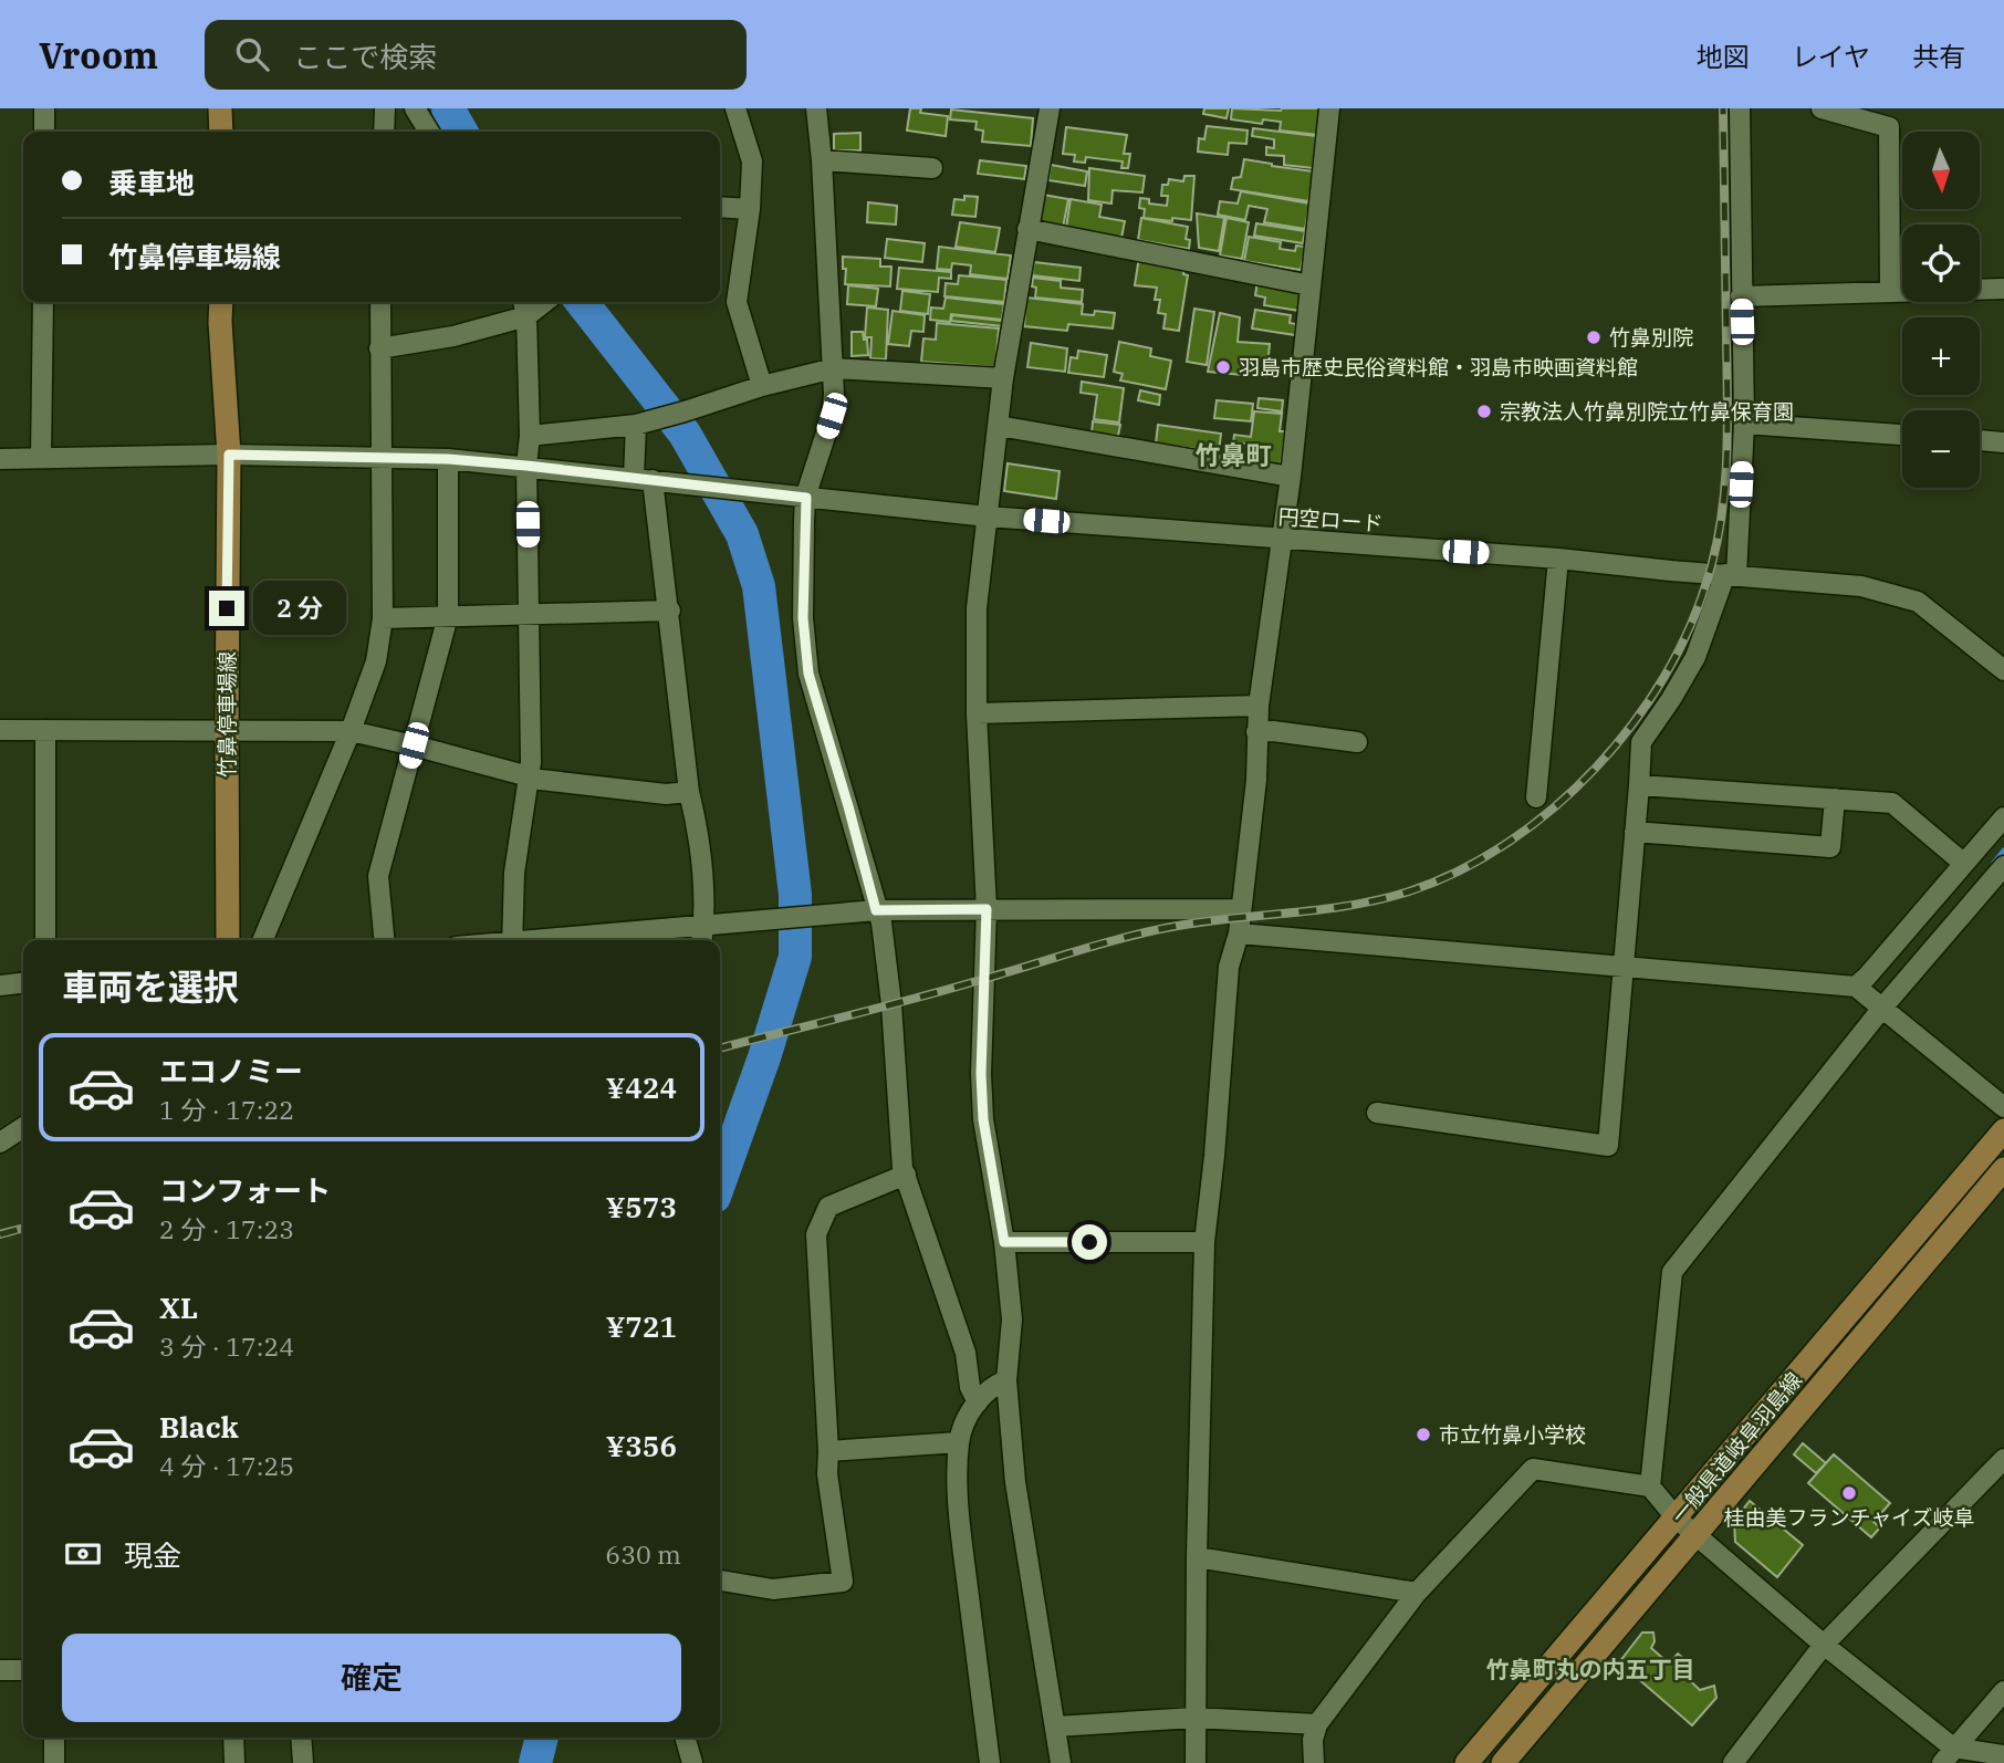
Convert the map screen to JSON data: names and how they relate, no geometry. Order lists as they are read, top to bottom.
{
  "streets": {
    "main road": ["竹鼻停車場線", "一般県道岐阜羽島線"],
    "street": ["円空ロード"]
  },
  "crossings": [
    ["円空ロード", "竹鼻停車場線"]
  ],
  "districts": ["竹鼻町", "竹鼻町丸の内五丁目"],
  "places": [
    "竹鼻別院",
    "羽島市歴史民俗資料館・羽島市映画資料館",
    "宗教法人竹鼻別院立竹鼻保育園",
    "市立竹鼻小学校",
    "桂由美フランチャイズ岐阜"
  ],
  "north": "bottom",
  "page": {
    "header": "Vroom",
    "search": "ここで検索",
    "nav": ["地図", "レイヤ", "共有"],
    "map_buttons": ["+", "−"],
    "banner": ["乗車地", "竹鼻停車場線"],
    "bubble": "2 分",
    "heading": "車両を選択",
    "list": [
      {
        "name": "エコノミー",
        "note": "1 分 · 17:22",
        "value": "¥424"
      },
      {
        "name": "コンフォート",
        "note": "2 分 · 17:23",
        "value": "¥573"
      },
      {
        "name": "XL",
        "note": "3 分 · 17:24",
        "value": "¥721"
      },
      {
        "name": "Black",
        "note": "4 分 · 17:25",
        "value": "¥356"
      }
    ],
    "pay": ["現金", "630 m"],
    "buttons": "確定"
  }
}
